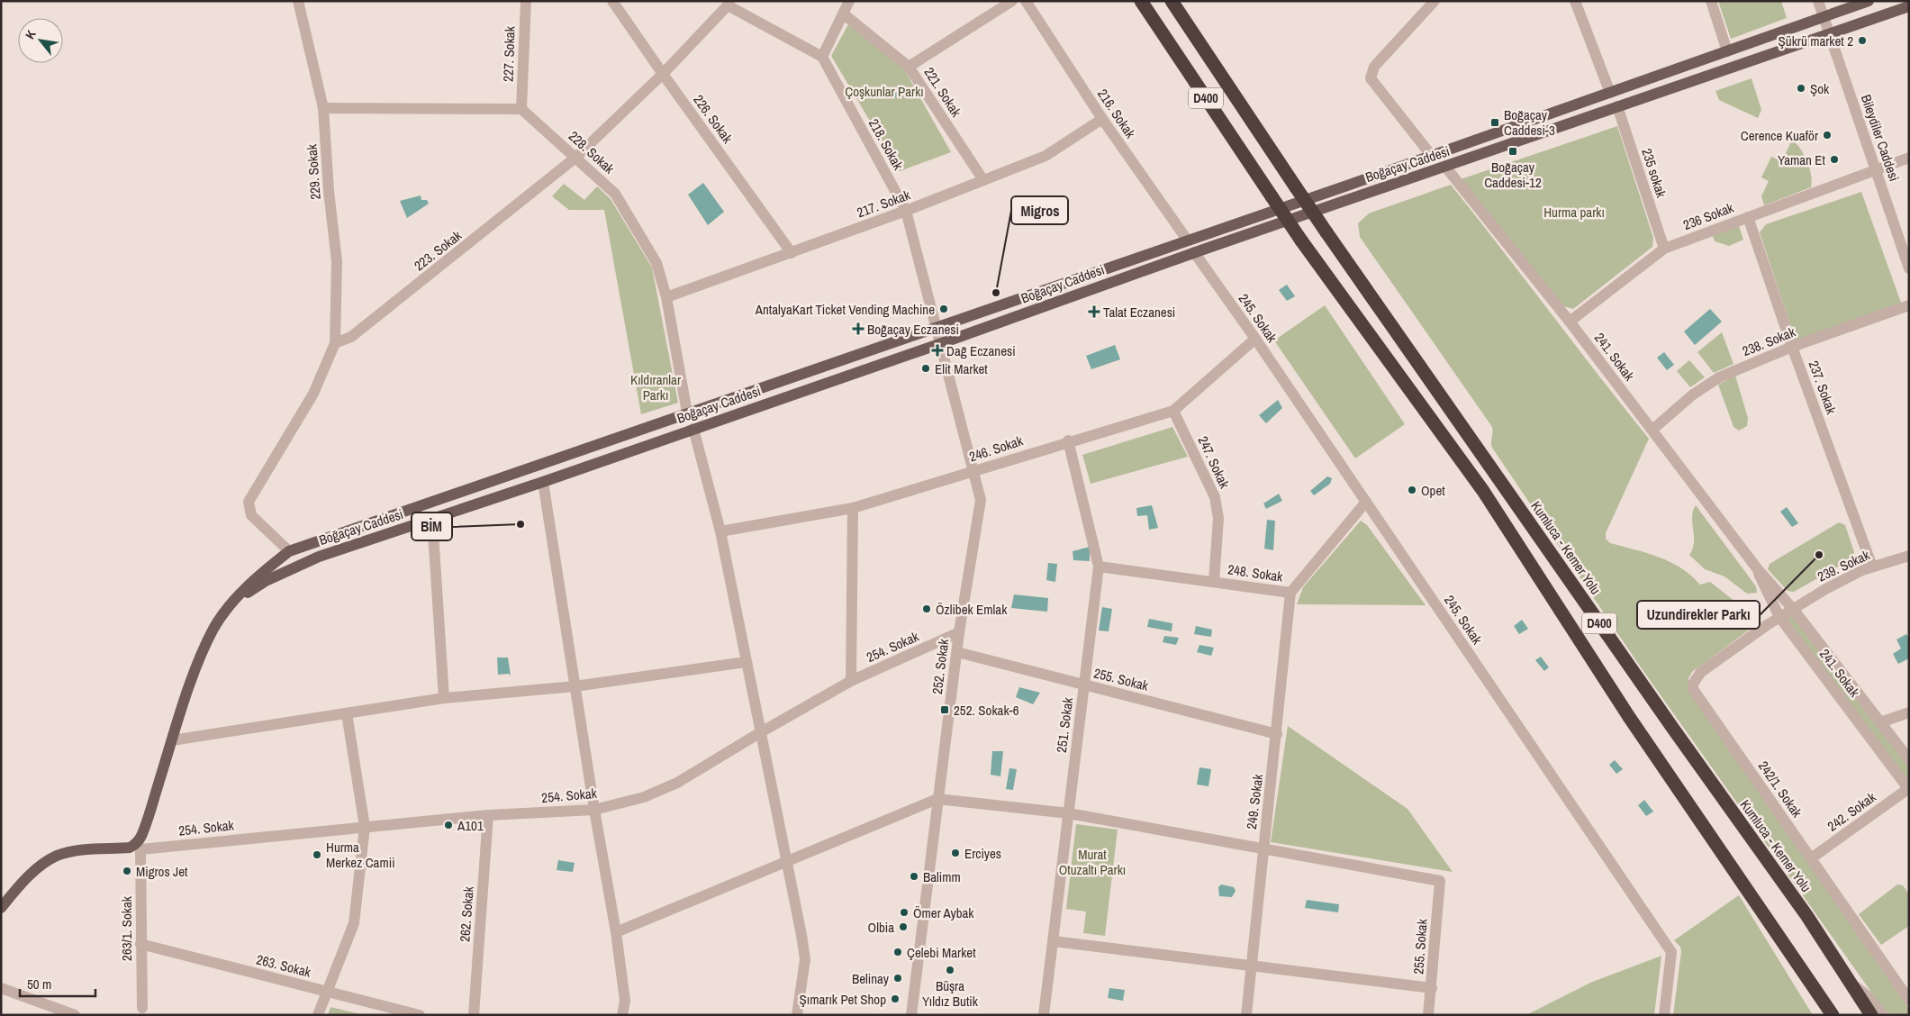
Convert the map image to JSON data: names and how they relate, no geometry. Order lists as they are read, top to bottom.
{
  "streets": {
    "highway": ["D400", "Kumluca - Kemer Yolu"],
    "main road": ["Boğaçay Caddesi"],
    "street": [
      "227. Sokak",
      "221. Sokak",
      "216. Sokak",
      "226. Sokak",
      "Bileydiler Caddesi",
      "218. Sokak",
      "228. Sokak",
      "229. Sokak",
      "235 sokak",
      "217. Sokak",
      "236 Sokak",
      "223. Sokak",
      "245. Sokak",
      "238. Sokak",
      "241. Sokak",
      "237. Sokak",
      "246. Sokak",
      "247. Sokak",
      "239. Sokak",
      "248. Sokak",
      "254. Sokak",
      "252. Sokak",
      "255. Sokak",
      "251. Sokak",
      "242/1. Sokak",
      "249. Sokak",
      "242. Sokak",
      "262. Sokak",
      "263/1. Sokak",
      "263. Sokak"
    ]
  },
  "crossings": [
    ["227. Sokak", "228. Sokak"],
    ["221. Sokak", "217. Sokak"],
    ["216. Sokak", "Boğaçay Caddesi"],
    ["216. Sokak", "217. Sokak"],
    ["226. Sokak", "217. Sokak"],
    ["226. Sokak", "223. Sokak"],
    ["Bileydiler Caddesi", "Boğaçay Caddesi"],
    ["Bileydiler Caddesi", "236 Sokak"],
    ["218. Sokak", "Boğaçay Caddesi"],
    ["218. Sokak", "217. Sokak"],
    ["218. Sokak", "252. Sokak"],
    ["228. Sokak", "Boğaçay Caddesi"],
    ["228. Sokak", "217. Sokak"],
    ["228. Sokak", "223. Sokak"],
    ["Boğaçay Caddesi", "235 sokak"],
    ["Boğaçay Caddesi", "245. Sokak"],
    ["Boğaçay Caddesi", "241. Sokak"],
    ["Boğaçay Caddesi", "254. Sokak"],
    ["Boğaçay Caddesi", "252. Sokak"],
    ["Boğaçay Caddesi", "263/1. Sokak"],
    ["229. Sokak", "223. Sokak"],
    ["235 sokak", "236 Sokak"],
    ["236 Sokak", "241. Sokak"],
    ["236 Sokak", "237. Sokak"],
    ["245. Sokak", "246. Sokak"],
    ["245. Sokak", "248. Sokak"],
    ["238. Sokak", "241. Sokak"],
    ["238. Sokak", "237. Sokak"],
    ["241. Sokak", "239. Sokak"],
    ["241. Sokak", "242/1. Sokak"],
    ["241. Sokak", "242. Sokak"],
    ["237. Sokak", "239. Sokak"],
    ["246. Sokak", "247. Sokak"],
    ["246. Sokak", "252. Sokak"],
    ["246. Sokak", "251. Sokak"],
    ["247. Sokak", "248. Sokak"],
    ["239. Sokak", "242/1. Sokak"],
    ["248. Sokak", "251. Sokak"],
    ["248. Sokak", "249. Sokak"],
    ["254. Sokak", "252. Sokak"],
    ["254. Sokak", "262. Sokak"],
    ["254. Sokak", "263/1. Sokak"],
    ["252. Sokak", "255. Sokak"],
    ["255. Sokak", "251. Sokak"],
    ["255. Sokak", "249. Sokak"],
    ["242/1. Sokak", "242. Sokak"],
    ["263/1. Sokak", "263. Sokak"]
  ],
  "parks": [
    "Çoşkunlar Parkı",
    "Hurma parkı",
    "Kıldıranlar Parkı",
    "Murat Otuzaltı Parkı"
  ],
  "places": {
    "other": [
      "Şükrü market 2",
      "Şok",
      "Cerence Kuaför",
      "Yaman Et",
      "Migros",
      "AntalyaKart Ticket Vending Machine",
      "Elit Market",
      "Opet",
      "BİM",
      "Uzundirekler Parkı",
      "Özlibek Emlak",
      "A101",
      "Erciyes",
      "Hurma Merkez Camii",
      "Migros Jet",
      "Balimm",
      "Ömer Aybak",
      "Olbia",
      "Çelebi Market",
      "Büşra Yıldız Butik",
      "Belinay",
      "Şımarık Pet Shop"
    ],
    "transit": ["Boğaçay Caddesi-3", "Boğaçay Caddesi-12", "252. Sokak-6"],
    "health": ["Talat Eczanesi", "Boğaçay Eczanesi", "Dağ Eczanesi"]
  },
  "scale_bar": "50 m",
  "north": "top left"
}
